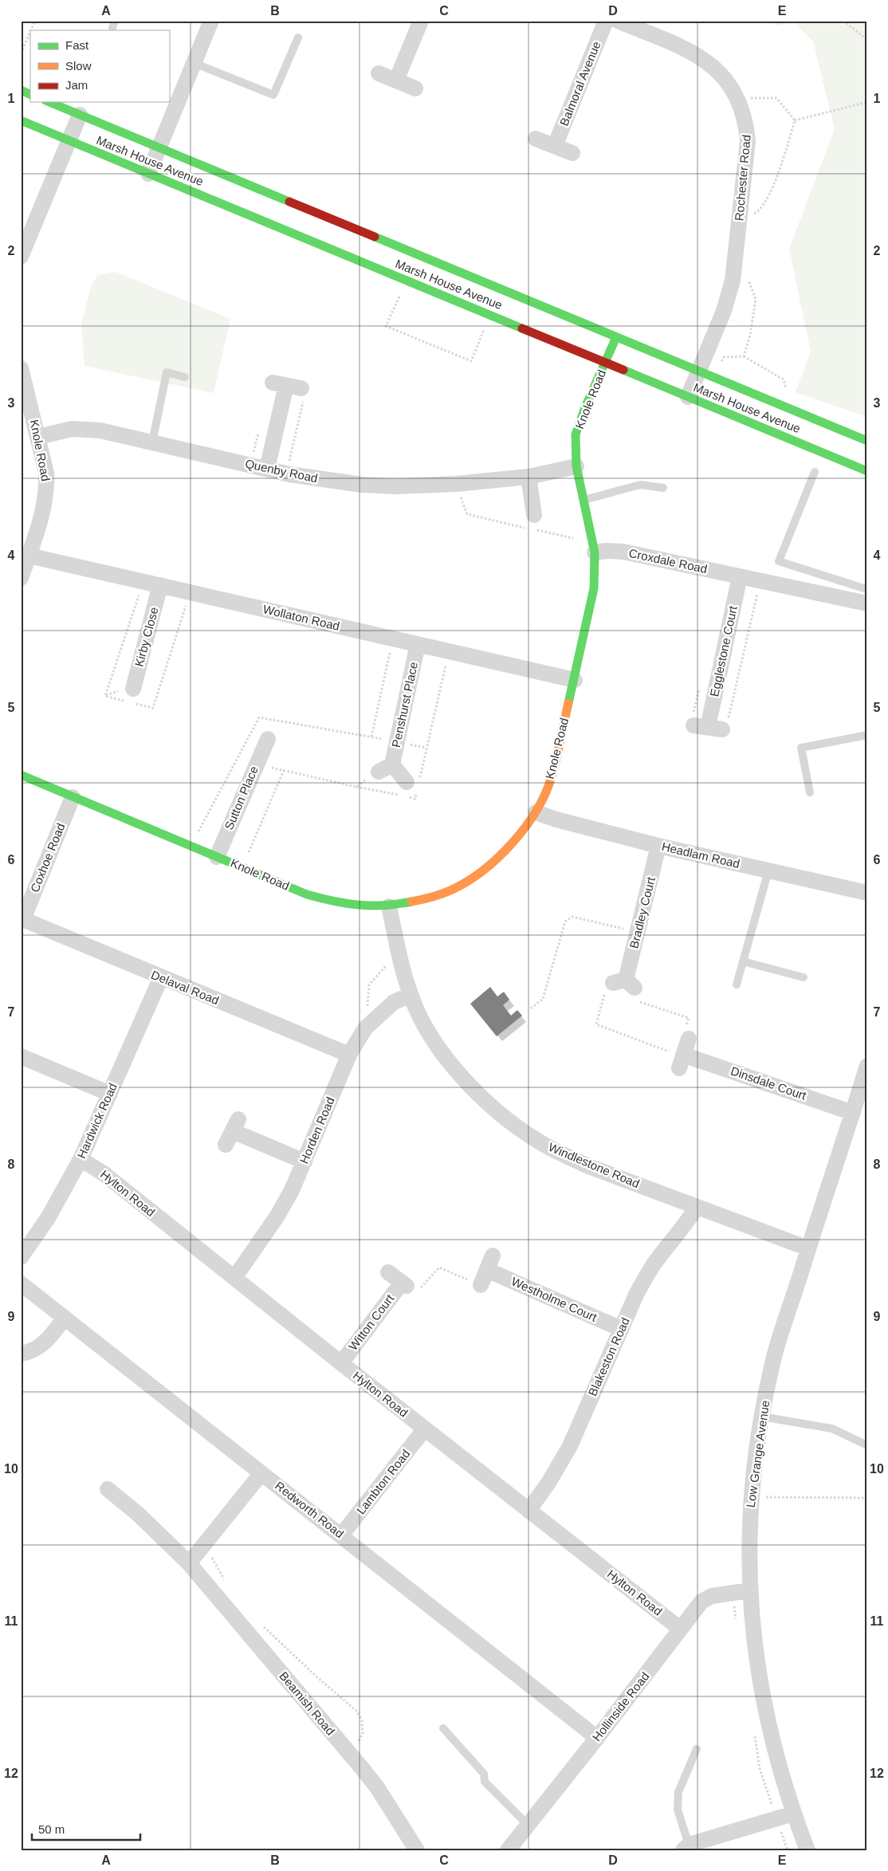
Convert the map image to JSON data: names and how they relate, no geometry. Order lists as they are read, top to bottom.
{
  "streets": {
    "street": [
      "Balmoral Avenue",
      "Marsh House Avenue",
      "Rochester Road",
      "Knole Road",
      "Quenby Road",
      "Croxdale Road",
      "Wollaton Road",
      "Kirby Close",
      "Egglestone Court",
      "Penshurst Place",
      "Sutton Place",
      "Headlam Road",
      "Coxhoe Road",
      "Bradley Court",
      "Delaval Road",
      "Dinsdale Court",
      "Hardwick Road",
      "Horden Road",
      "Windlestone Road",
      "Hylton Road",
      "Westholme Court",
      "Witton Court",
      "Blakeston Road",
      "Low Grange Avenue",
      "Lambton Road",
      "Redworth Road",
      "Beamish Road",
      "Hollinside Road"
    ]
  },
  "crossings": [
    ["Marsh House Avenue", "Rochester Road"],
    ["Marsh House Avenue", "Knole Road"],
    ["Knole Road", "Quenby Road"],
    ["Knole Road", "Croxdale Road"],
    ["Knole Road", "Wollaton Road"],
    ["Knole Road", "Sutton Place"],
    ["Knole Road", "Headlam Road"],
    ["Knole Road", "Coxhoe Road"],
    ["Knole Road", "Windlestone Road"],
    ["Croxdale Road", "Egglestone Court"],
    ["Wollaton Road", "Kirby Close"],
    ["Wollaton Road", "Penshurst Place"],
    ["Headlam Road", "Bradley Court"],
    ["Coxhoe Road", "Delaval Road"],
    ["Delaval Road", "Hardwick Road"],
    ["Delaval Road", "Horden Road"],
    ["Dinsdale Court", "Low Grange Avenue"],
    ["Hardwick Road", "Hylton Road"],
    ["Horden Road", "Windlestone Road"],
    ["Horden Road", "Hylton Road"],
    ["Windlestone Road", "Blakeston Road"],
    ["Windlestone Road", "Low Grange Avenue"],
    ["Hylton Road", "Witton Court"],
    ["Hylton Road", "Blakeston Road"],
    ["Hylton Road", "Lambton Road"],
    ["Hylton Road", "Hollinside Road"],
    ["Westholme Court", "Blakeston Road"],
    ["Low Grange Avenue", "Hollinside Road"],
    ["Lambton Road", "Redworth Road"],
    ["Redworth Road", "Hollinside Road"]
  ],
  "legend": ["Fast", "Slow", "Jam"],
  "scale_bar": "50 m",
  "grid": {
    "columns": [
      "A",
      "B",
      "C",
      "D",
      "E"
    ],
    "rows": [
      "1",
      "2",
      "3",
      "4",
      "5",
      "6",
      "7",
      "8",
      "9",
      "10",
      "11",
      "12"
    ]
  }
}
